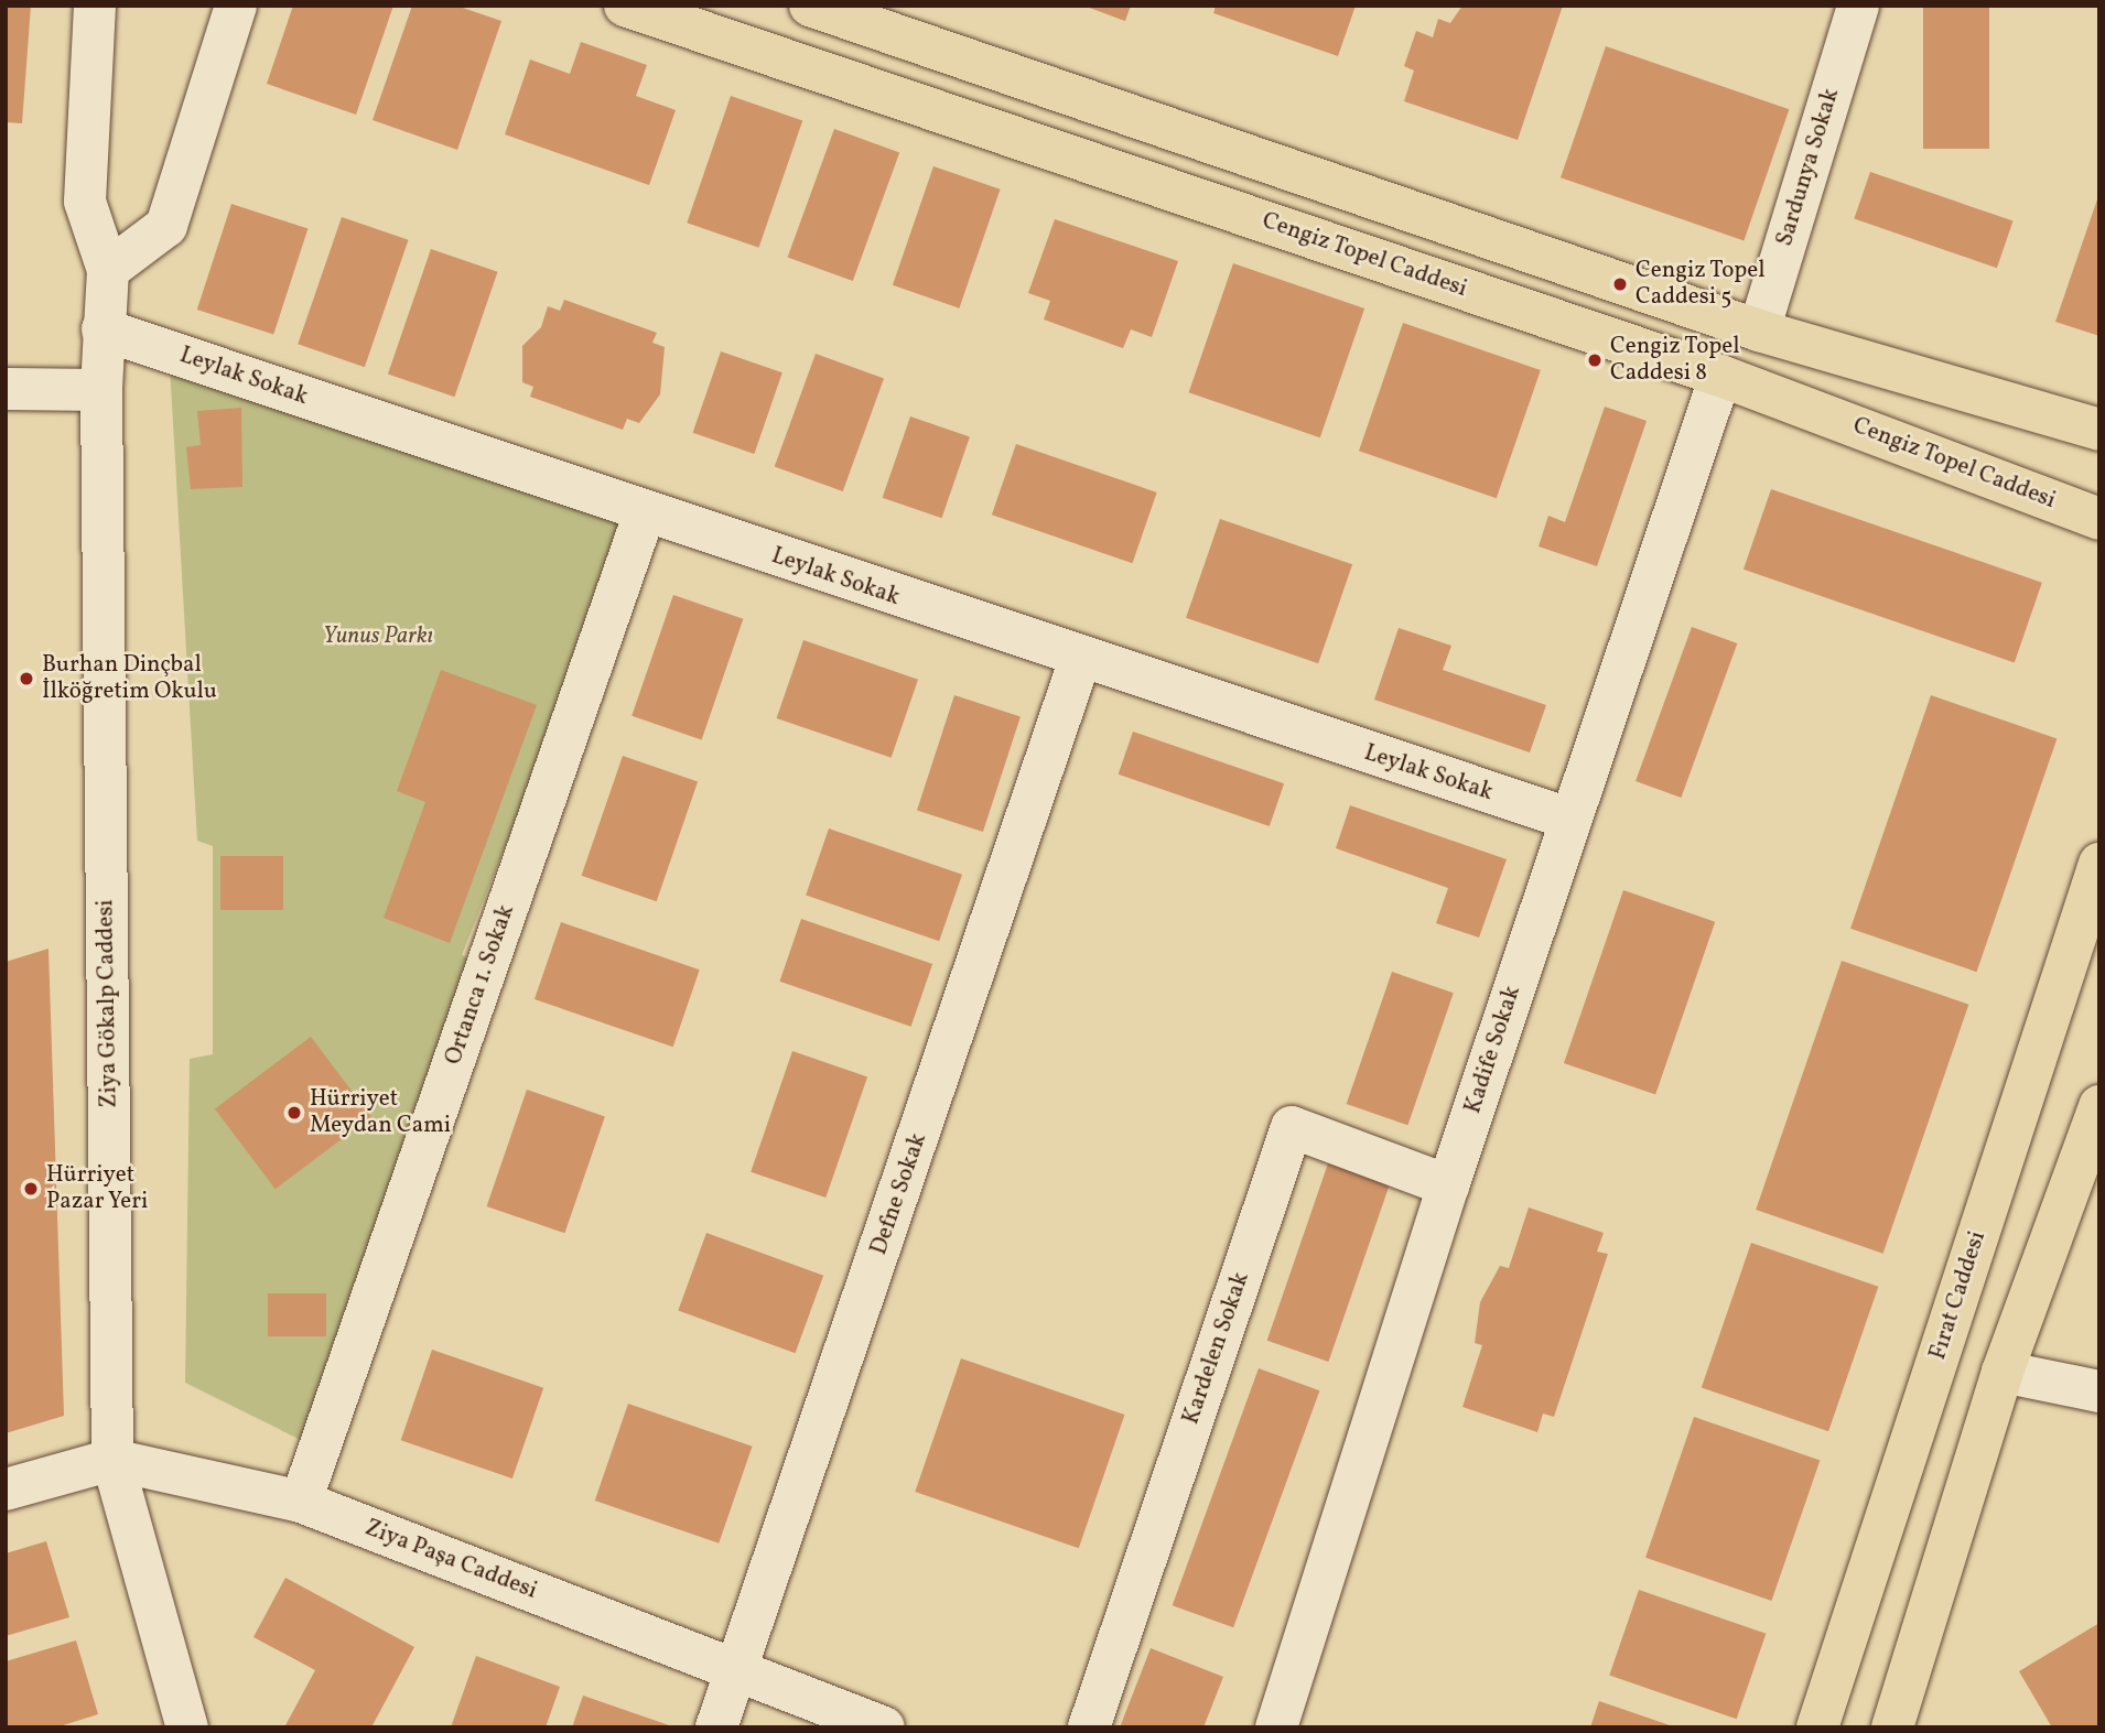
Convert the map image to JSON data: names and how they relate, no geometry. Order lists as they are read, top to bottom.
{
  "streets": {
    "main road": ["Cengiz Topel Caddesi", "Fırat Caddesi"],
    "street": [
      "Sardunya Sokak",
      "Leylak Sokak",
      "Ortanca 1. Sokak",
      "Ziya Gökalp Caddesi",
      "Kadife Sokak",
      "Defne Sokak",
      "Kardelen Sokak",
      "Ziya Paşa Caddesi"
    ]
  },
  "crossings": [
    ["Cengiz Topel Caddesi", "Kadife Sokak"],
    ["Leylak Sokak", "Ortanca 1. Sokak"],
    ["Leylak Sokak", "Ziya Gökalp Caddesi"],
    ["Leylak Sokak", "Kadife Sokak"],
    ["Leylak Sokak", "Defne Sokak"],
    ["Ortanca 1. Sokak", "Ziya Paşa Caddesi"],
    ["Ziya Gökalp Caddesi", "Ziya Paşa Caddesi"],
    ["Kadife Sokak", "Kardelen Sokak"],
    ["Defne Sokak", "Ziya Paşa Caddesi"]
  ],
  "parks": ["Yunus Parkı"],
  "places": [
    "Cengiz Topel Caddesi 5",
    "Cengiz Topel Caddesi 8",
    "Burhan Dinçbal İlköğretim Okulu",
    "Hürriyet Meydan Cami",
    "Hürriyet Pazar Yeri"
  ]
}
